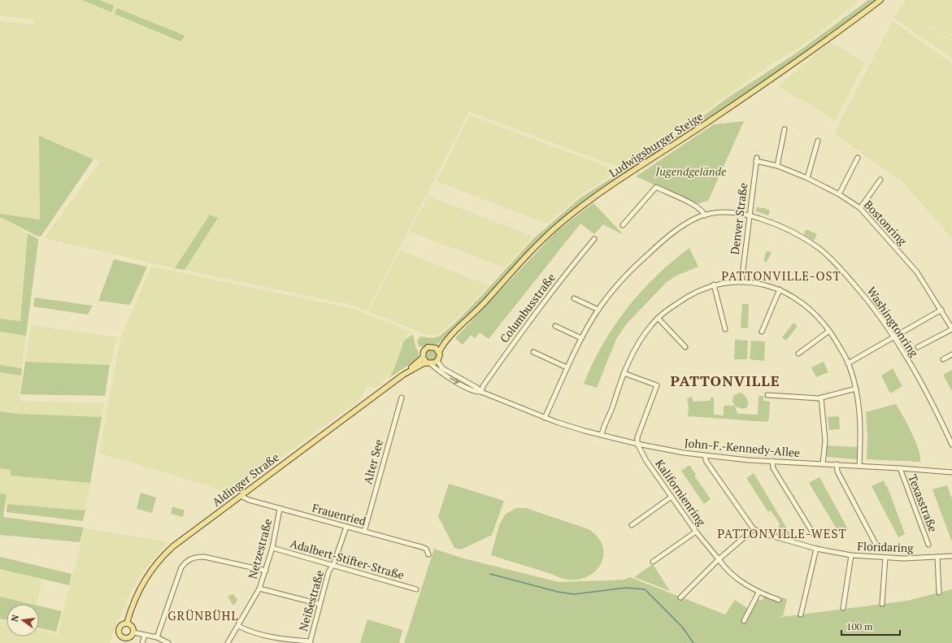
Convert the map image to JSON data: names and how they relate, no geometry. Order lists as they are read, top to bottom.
{
  "streets": {
    "main road": ["Ludwigsburger Steige", "Aldinger Straße"],
    "street": [
      "Denver Straße",
      "Bostonring",
      "Columbusstraße",
      "Washingtonring",
      "John-F.-Kennedy-Allee",
      "Alter See",
      "Kalifornienring",
      "Texasstraße",
      "Frauenried",
      "Floridaring",
      "Netzestraße",
      "Adalbert-Stifter-Straße",
      "Neißestraße"
    ]
  },
  "crossings": [
    ["Denver Straße", "Bostonring"],
    ["Denver Straße", "Washingtonring"],
    ["Columbusstraße", "John-F.-Kennedy-Allee"],
    ["Washingtonring", "John-F.-Kennedy-Allee"],
    ["John-F.-Kennedy-Allee", "Kalifornienring"],
    ["John-F.-Kennedy-Allee", "Texasstraße"],
    ["Alter See", "Frauenried"],
    ["Aldinger Straße", "Frauenried"],
    ["Frauenried", "Netzestraße"],
    ["Frauenried", "Neißestraße"],
    ["Netzestraße", "Adalbert-Stifter-Straße"],
    ["Adalbert-Stifter-Straße", "Neißestraße"]
  ],
  "districts": [
    "PATTONVILLE-OST",
    "PATTONVILLE",
    "PATTONVILLE-WEST",
    "GRÜNBÜHL"
  ],
  "parks": ["Jugendgelände"],
  "scale_bar": "100 m",
  "north": "left"
}
